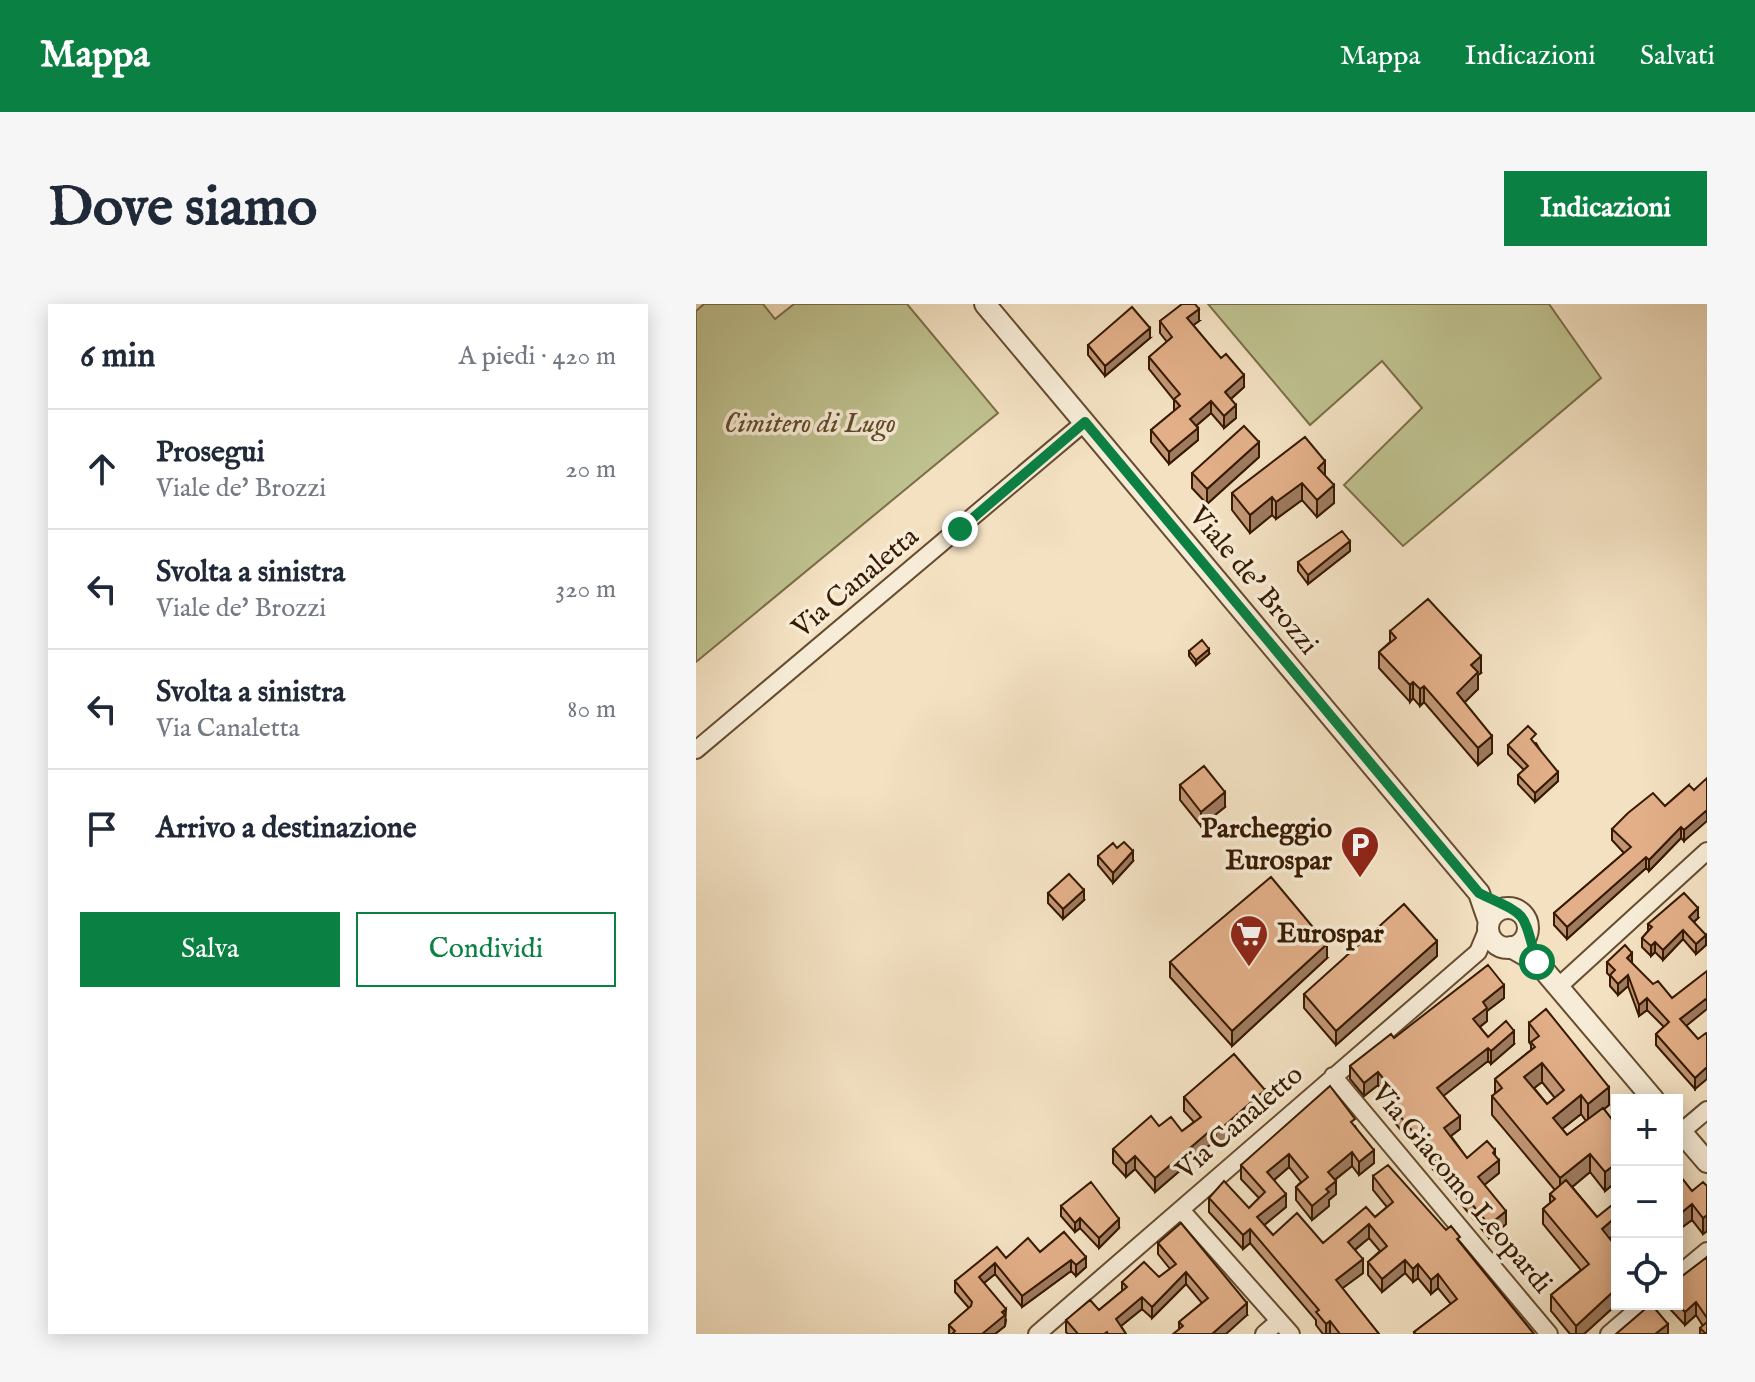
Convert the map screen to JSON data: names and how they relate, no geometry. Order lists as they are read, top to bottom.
{
  "streets": {
    "street": [
      "Viale de' Brozzi",
      "Via Canaletta",
      "Via Canaletto",
      "Via Giacomo Leopardi"
    ]
  },
  "crossings": [
    ["Viale de' Brozzi", "Via Canaletta"],
    ["Viale de' Brozzi", "Via Canaletto"],
    ["Via Canaletto", "Via Giacomo Leopardi"]
  ],
  "parks": ["Cimitero di Lugo"],
  "places": {
    "parking": ["Parcheggio Eurospar"],
    "supermarket": ["Eurospar"]
  },
  "page": {
    "header": "Mappa",
    "nav": ["Mappa", "Indicazioni", "Salvati"],
    "buttons": [
      "Indicazioni",
      ["Salva", "Condividi"]
    ],
    "title": "Dove siamo",
    "heading": ["6 min", "A piedi · 420 m"],
    "list": [
      ["Prosegui", "Viale de' Brozzi", "20 m"],
      ["Svolta a sinistra", "Viale de' Brozzi", "320 m"],
      ["Svolta a sinistra", "Via Canaletta", "80 m"],
      "Arrivo a destinazione"
    ],
    "map_buttons": ["+", "−"]
  }
}
